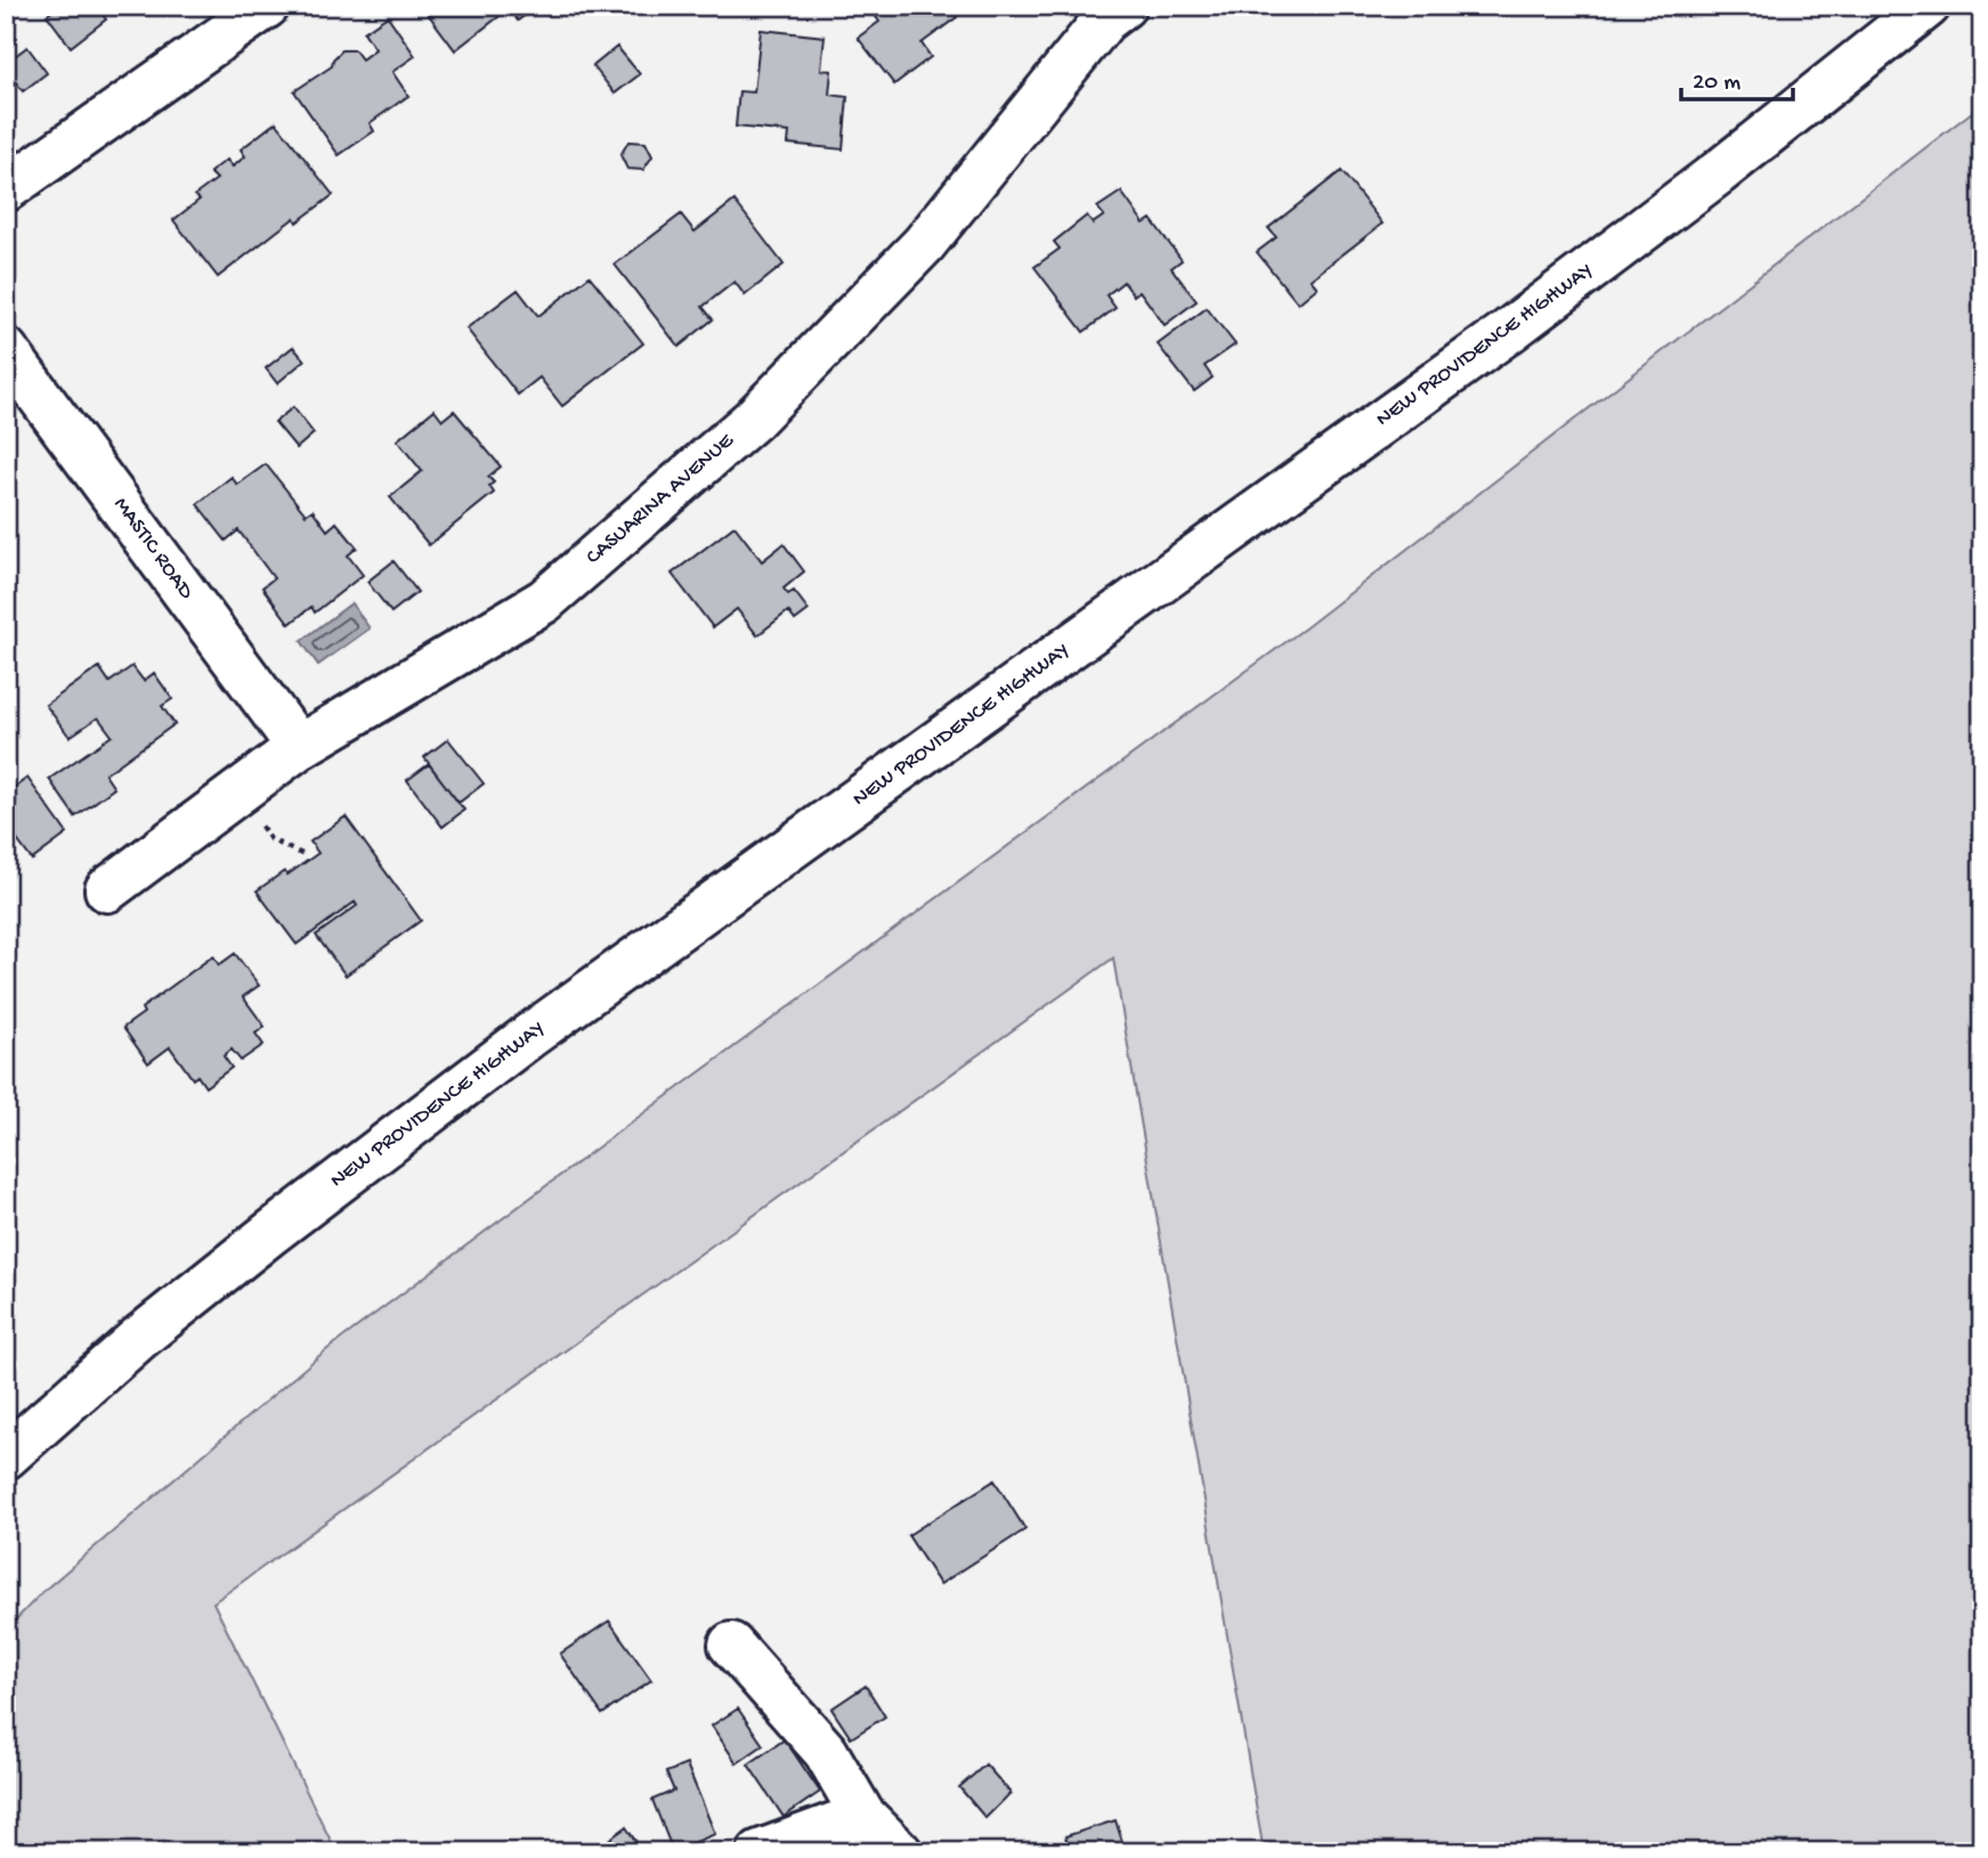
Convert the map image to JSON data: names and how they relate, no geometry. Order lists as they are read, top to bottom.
{
  "streets": {
    "main road": ["NEW PROVIDENCE HIGHWAY", "CASUARINA AVENUE", "MASTIC ROAD"]
  },
  "crossings": [
    ["CASUARINA AVENUE", "MASTIC ROAD"]
  ],
  "scale_bar": "20 m"
}
